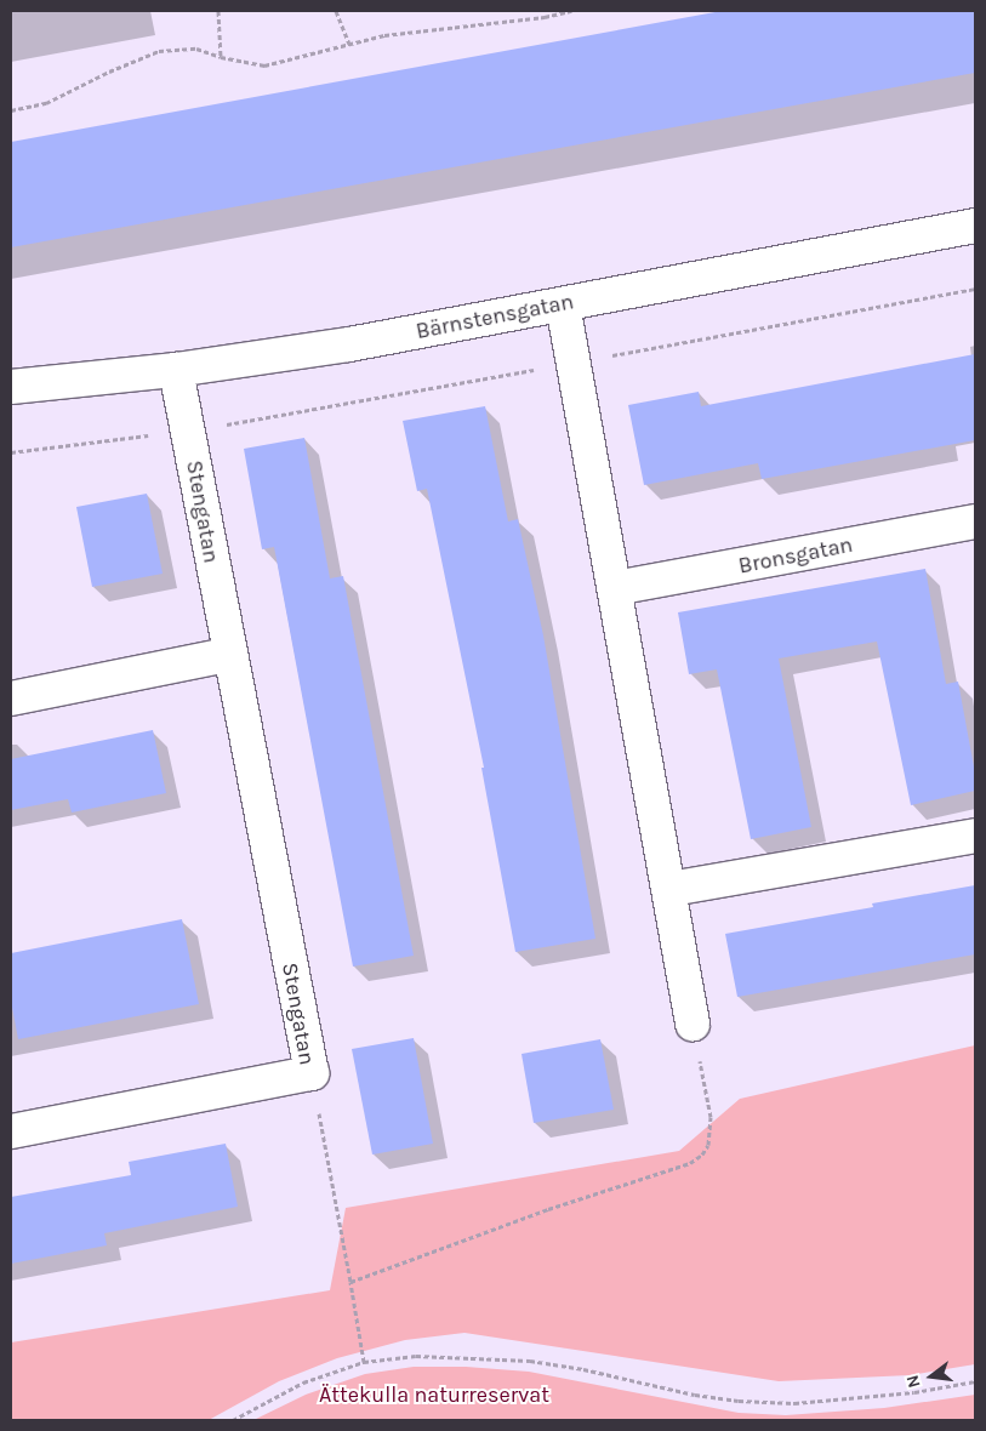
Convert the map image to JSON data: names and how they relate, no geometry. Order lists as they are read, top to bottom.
{
  "streets": {
    "street": ["Bärnstensgatan", "Stengatan", "Bronsgatan"]
  },
  "crossings": [
    ["Bärnstensgatan", "Stengatan"]
  ],
  "parks": ["Ättekulla naturreservat"],
  "north": "left"
}
